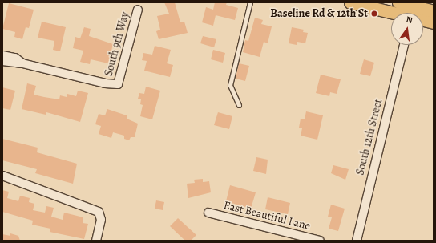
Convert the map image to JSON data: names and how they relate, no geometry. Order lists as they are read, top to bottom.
{
  "streets": {
    "street": ["South 9th Way", "South 12th Street", "East Beautiful Lane"]
  },
  "places": ["Baseline Rd & 12th St"],
  "north": "top"
}
